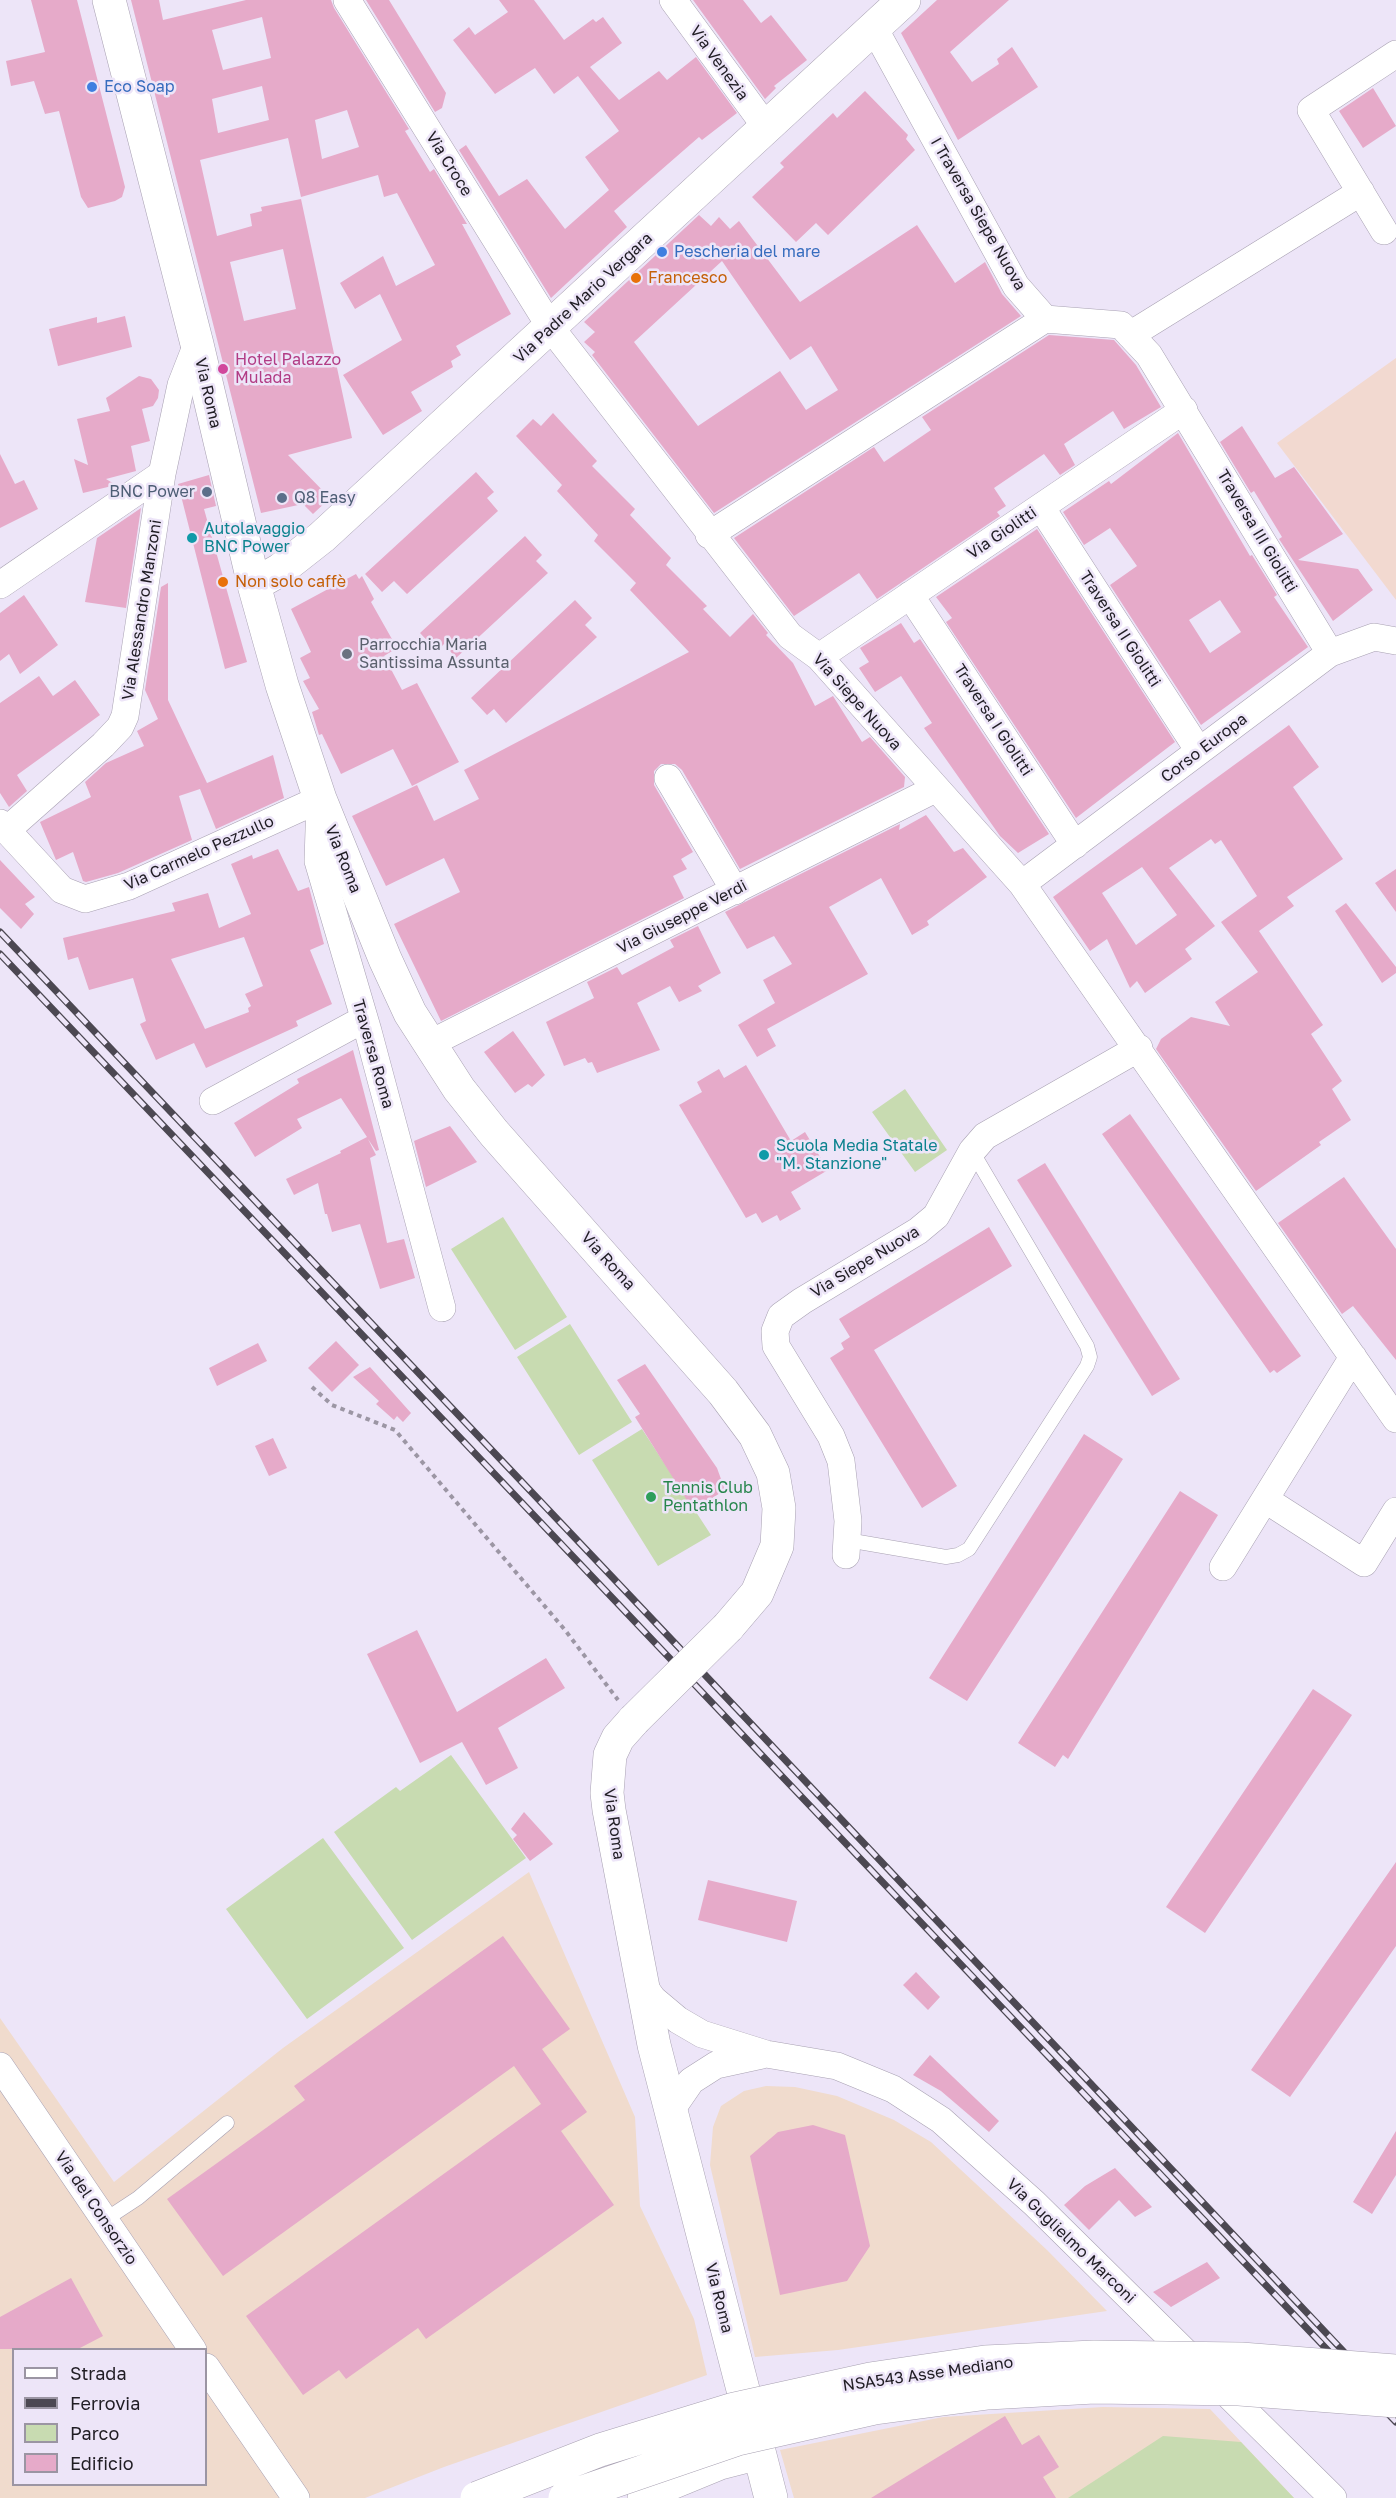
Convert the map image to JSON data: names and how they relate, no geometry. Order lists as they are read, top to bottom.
{
  "streets": {
    "main road": ["Via Padre Mario Vergara", "Via Roma", "NSA543 Asse Mediano"],
    "street": [
      "Via Venezia",
      "Via Croce",
      "I Traversa Siepe Nuova",
      "Traversa III Giolitti",
      "Via Giolitti",
      "Via Alessandro Manzoni",
      "Traversa II Giolitti",
      "Via Siepe Nuova",
      "Traversa I Giolitti",
      "Corso Europa",
      "Via Carmelo Pezzullo",
      "Via Giuseppe Verdi",
      "Traversa Roma",
      "Via del Consorzio",
      "Via Guglielmo Marconi"
    ]
  },
  "crossings": [
    ["Via Venezia", "Via Padre Mario Vergara"],
    ["Via Croce", "Via Padre Mario Vergara"],
    ["Via Croce", "Via Siepe Nuova"],
    ["I Traversa Siepe Nuova", "Via Padre Mario Vergara"],
    ["Via Padre Mario Vergara", "Via Roma"],
    ["Via Padre Mario Vergara", "Via Siepe Nuova"],
    ["Via Roma", "Via Alessandro Manzoni"],
    ["Via Roma", "Via Carmelo Pezzullo"],
    ["Via Roma", "Via Giuseppe Verdi"],
    ["Via Roma", "Traversa Roma"],
    ["Via Roma", "Via Guglielmo Marconi"],
    ["Traversa III Giolitti", "Via Giolitti"],
    ["Traversa III Giolitti", "Corso Europa"],
    ["Via Giolitti", "Traversa II Giolitti"],
    ["Via Giolitti", "Via Siepe Nuova"],
    ["Via Giolitti", "Traversa I Giolitti"],
    ["Via Alessandro Manzoni", "Via Carmelo Pezzullo"],
    ["Traversa II Giolitti", "Corso Europa"],
    ["Via Siepe Nuova", "Corso Europa"],
    ["Via Siepe Nuova", "Via Giuseppe Verdi"],
    ["Traversa I Giolitti", "Corso Europa"],
    ["Via Carmelo Pezzullo", "Traversa Roma"]
  ],
  "places": [
    "Eco Soap",
    "Pescheria del mare",
    "Francesco",
    "Hotel Palazzo Mulada",
    "BNC Power",
    "Q8 Easy",
    "Autolavaggio BNC Power",
    "Non solo caffè",
    "Parrocchia Maria Santissima Assunta",
    "Scuola Media Statale \"M. Stanzione\"",
    "Tennis Club Pentathlon"
  ],
  "legend": [
    "Strada",
    "Ferrovia",
    "Parco",
    "Edificio"
  ]
}
